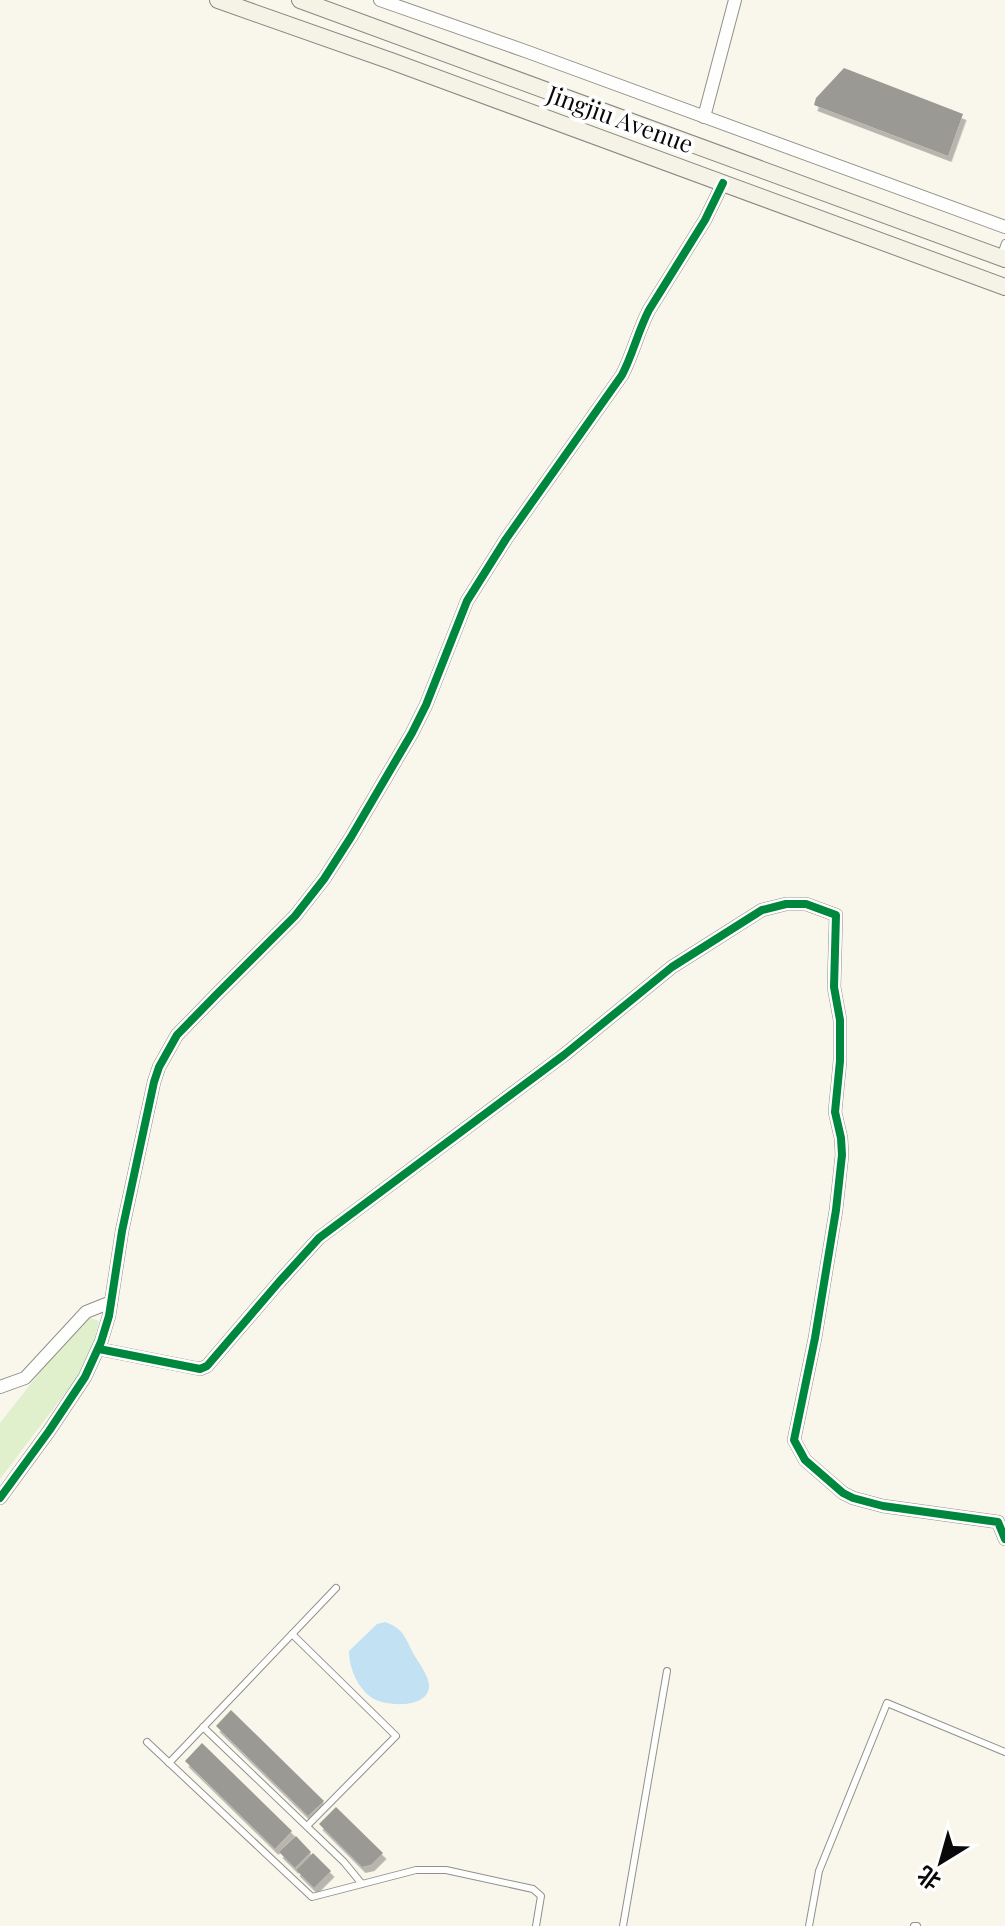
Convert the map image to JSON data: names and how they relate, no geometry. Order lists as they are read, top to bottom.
{
  "streets": {
    "street": ["Jingjiu Avenue"]
  },
  "north": "bottom left"
}
